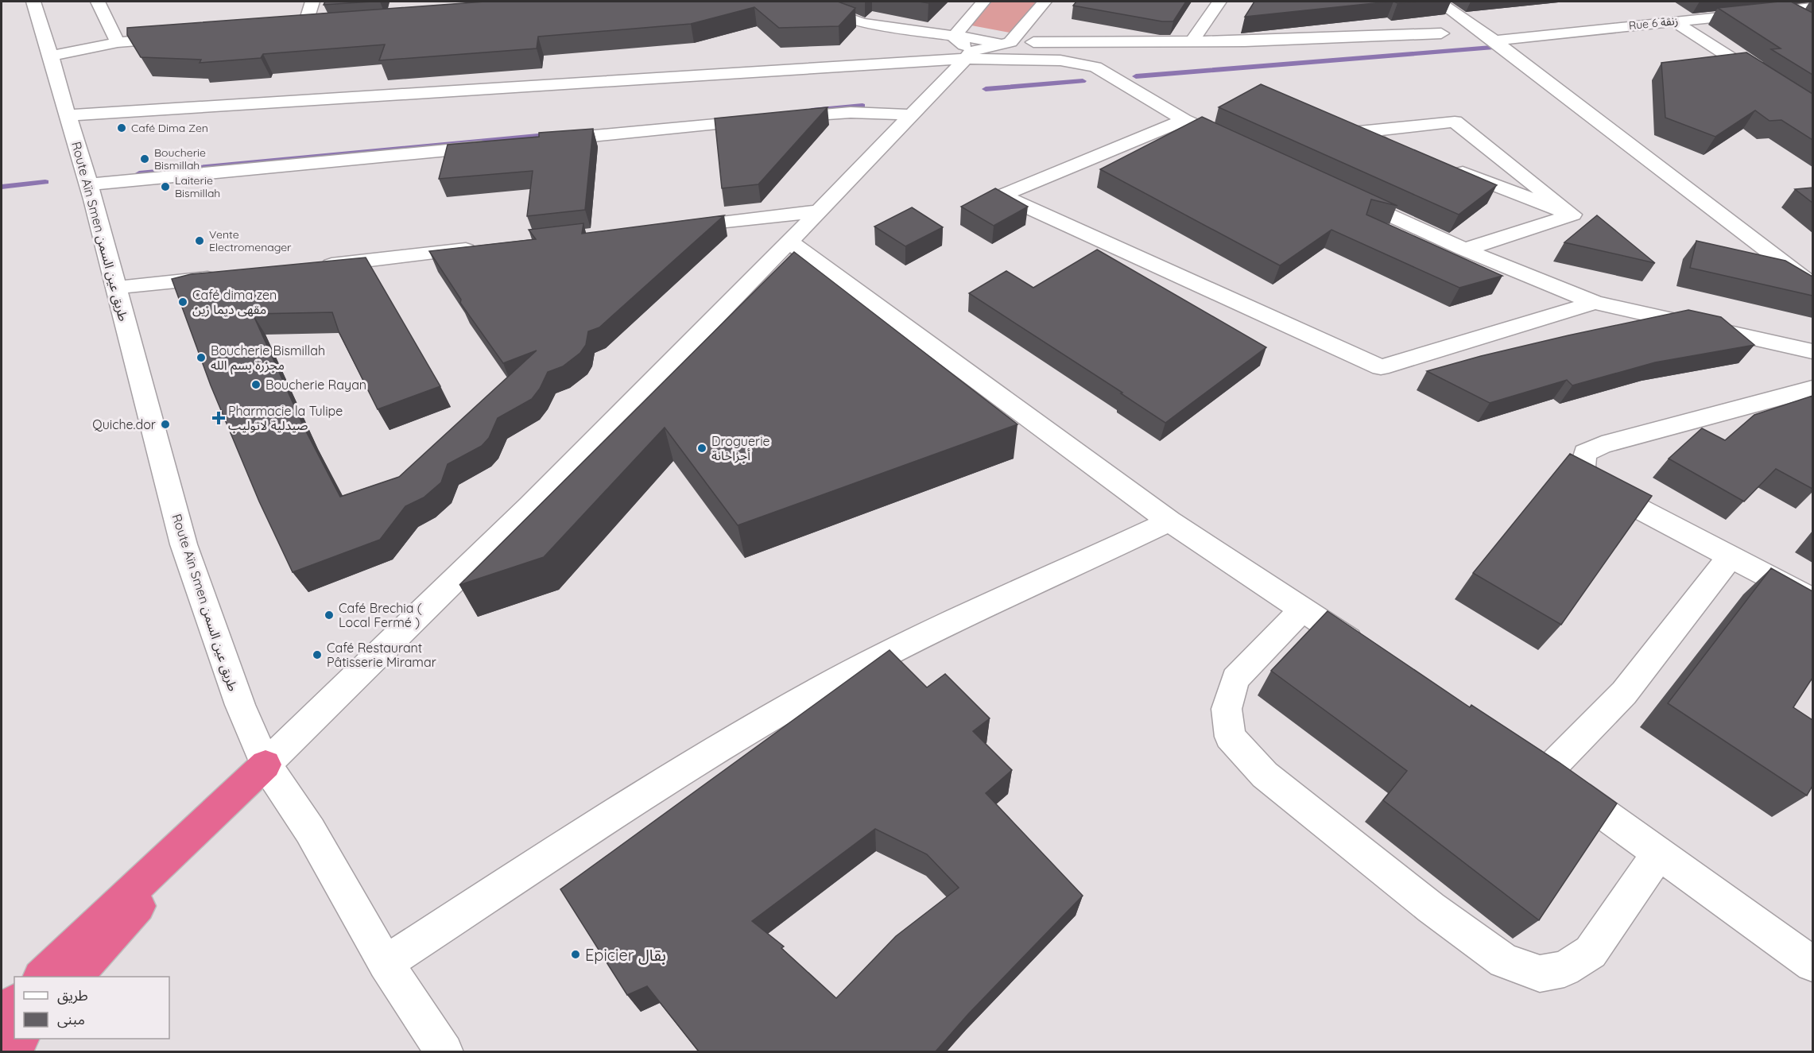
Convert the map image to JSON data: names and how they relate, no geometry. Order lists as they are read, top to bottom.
{
  "streets": {
    "street": ["Rue 6 زنقة", "Route Aïn Smen طريق عين السمن"]
  },
  "places": {
    "other": [
      "Café Dima Zen",
      "Boucherie Bismillah",
      "Laiterie Bismillah",
      "Vente Electromenager",
      "Café dima zen مقهى ديما زين",
      "Boucherie Bismillah مجزرة بسم الله",
      "Boucherie Rayan",
      "Quiche.dor",
      "Droguerie أجزاخانة",
      "Café Brechia ( Local Fermé )",
      "Café Restaurant Pâtisserie Miramar",
      "Epicier بقال"
    ],
    "health": ["Pharmacie la Tulipe صيدلية لاتوليب"]
  },
  "legend": ["طريق", "مبنى"]
}
